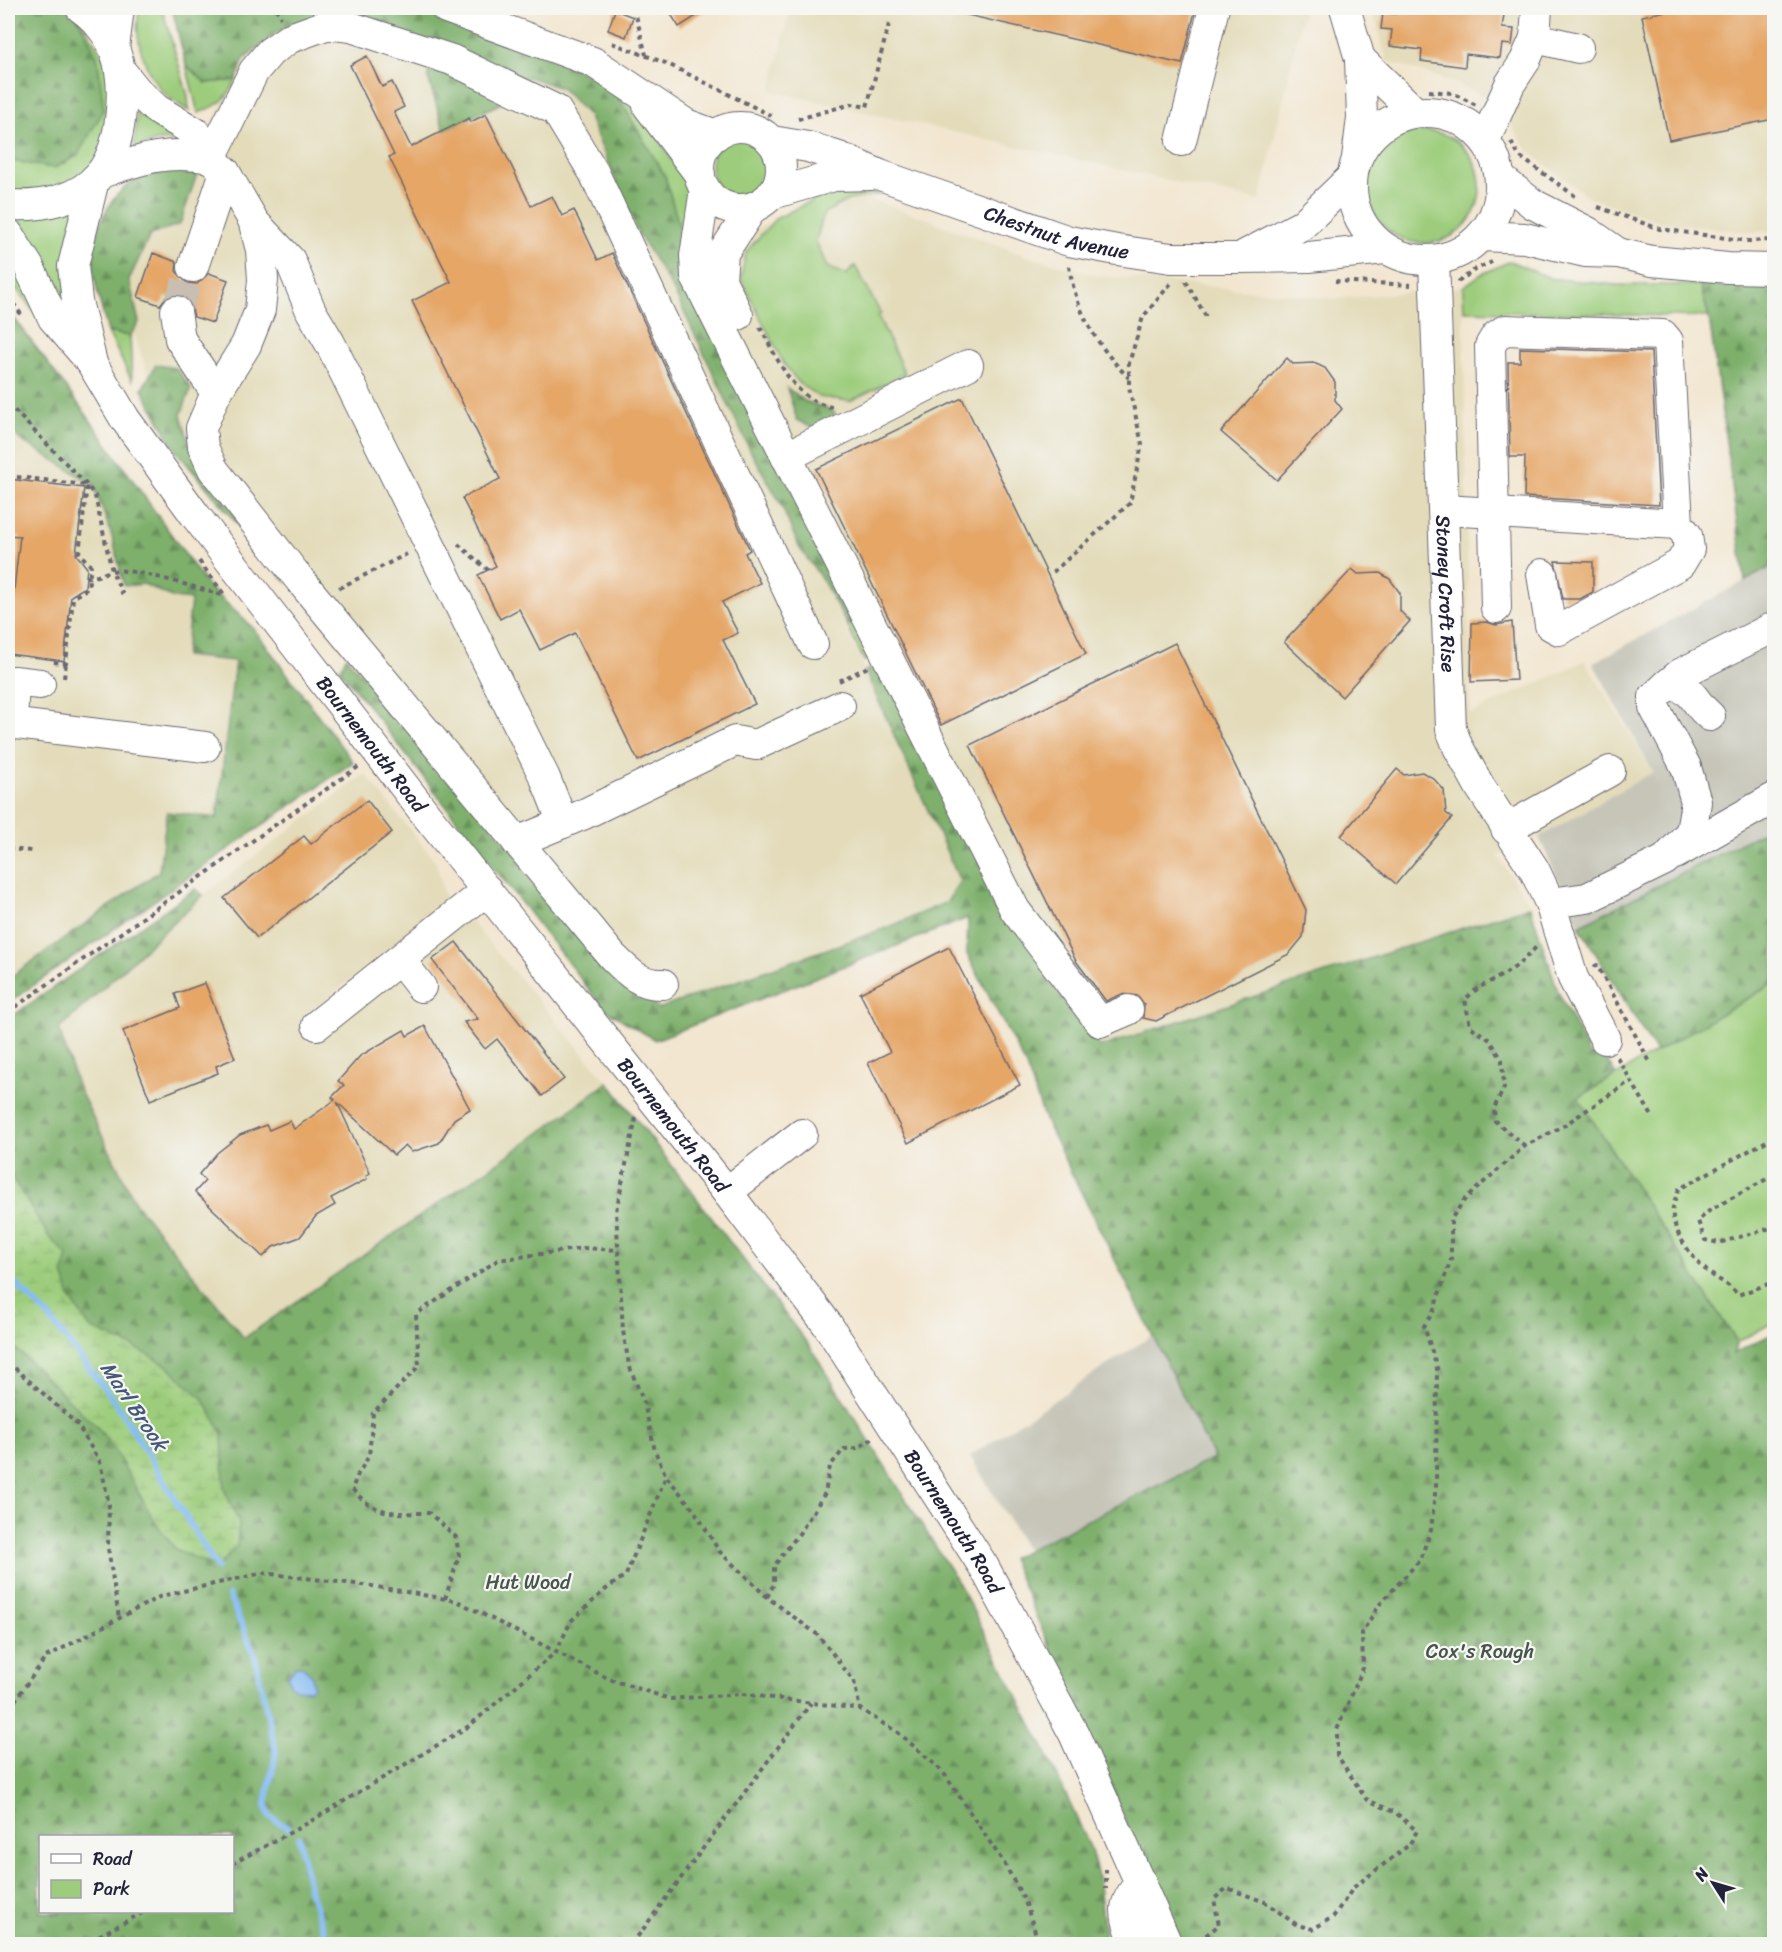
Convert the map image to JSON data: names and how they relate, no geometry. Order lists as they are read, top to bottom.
{
  "streets": {
    "street": ["Chestnut Avenue", "Stoney Croft Rise", "Bournemouth Road"]
  },
  "crossings": [
    ["Chestnut Avenue", "Stoney Croft Rise"]
  ],
  "water": ["Marl Brook"],
  "parks": ["Hut Wood", "Cox's Rough"],
  "legend": ["Road", "Park"],
  "north": "top left"
}
